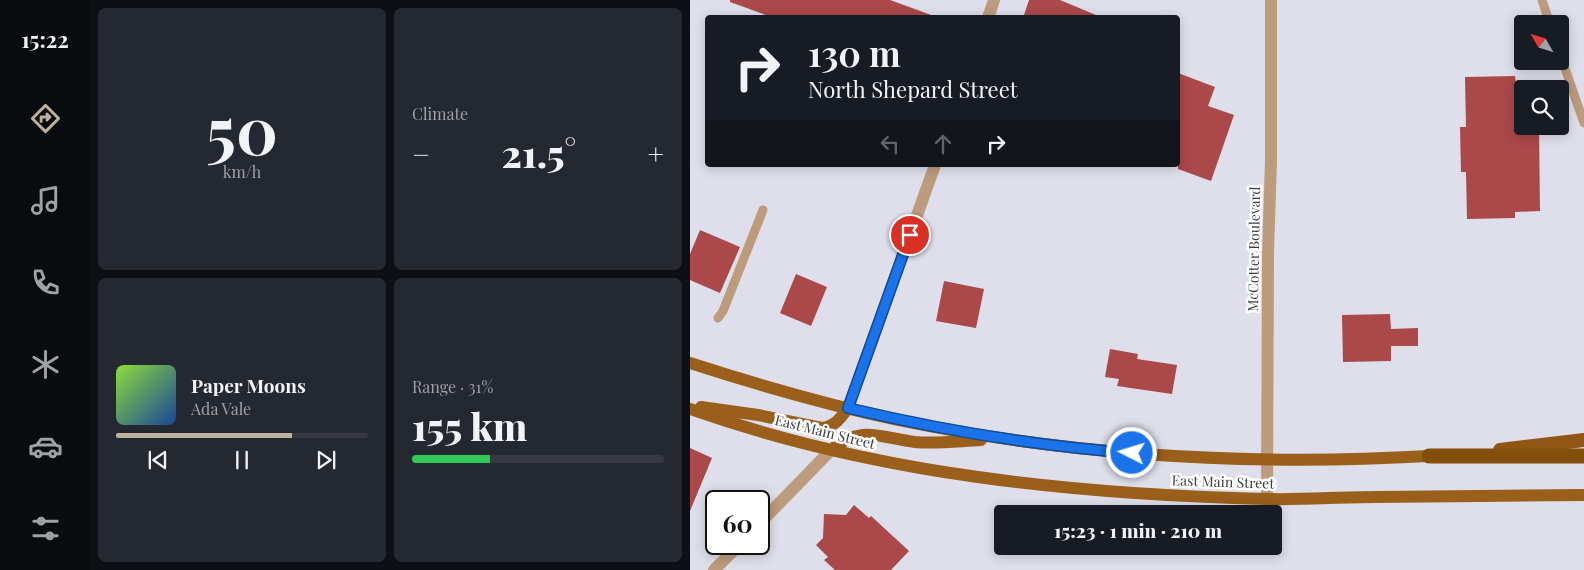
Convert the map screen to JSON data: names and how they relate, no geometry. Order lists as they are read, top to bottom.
{
  "streets": {
    "main road": ["East Main Street"],
    "street": ["McCotter Boulevard"]
  },
  "crossings": [
    ["McCotter Boulevard", "East Main Street"]
  ],
  "north": "top left",
  "page": {
    "tabs": "15:22",
    "tile": [
      ["50", "km/h"],
      "Climate",
      ["Range · 31%", "155 km"]
    ],
    "turn": ["130 m", "North Shepard Street"],
    "heat": ["−", "21.5°", "+"],
    "song": ["Paper Moons", "Ada Vale"],
    "limit": "60",
    "trip": "15:23 · 1 min · 210 m"
  }
}
